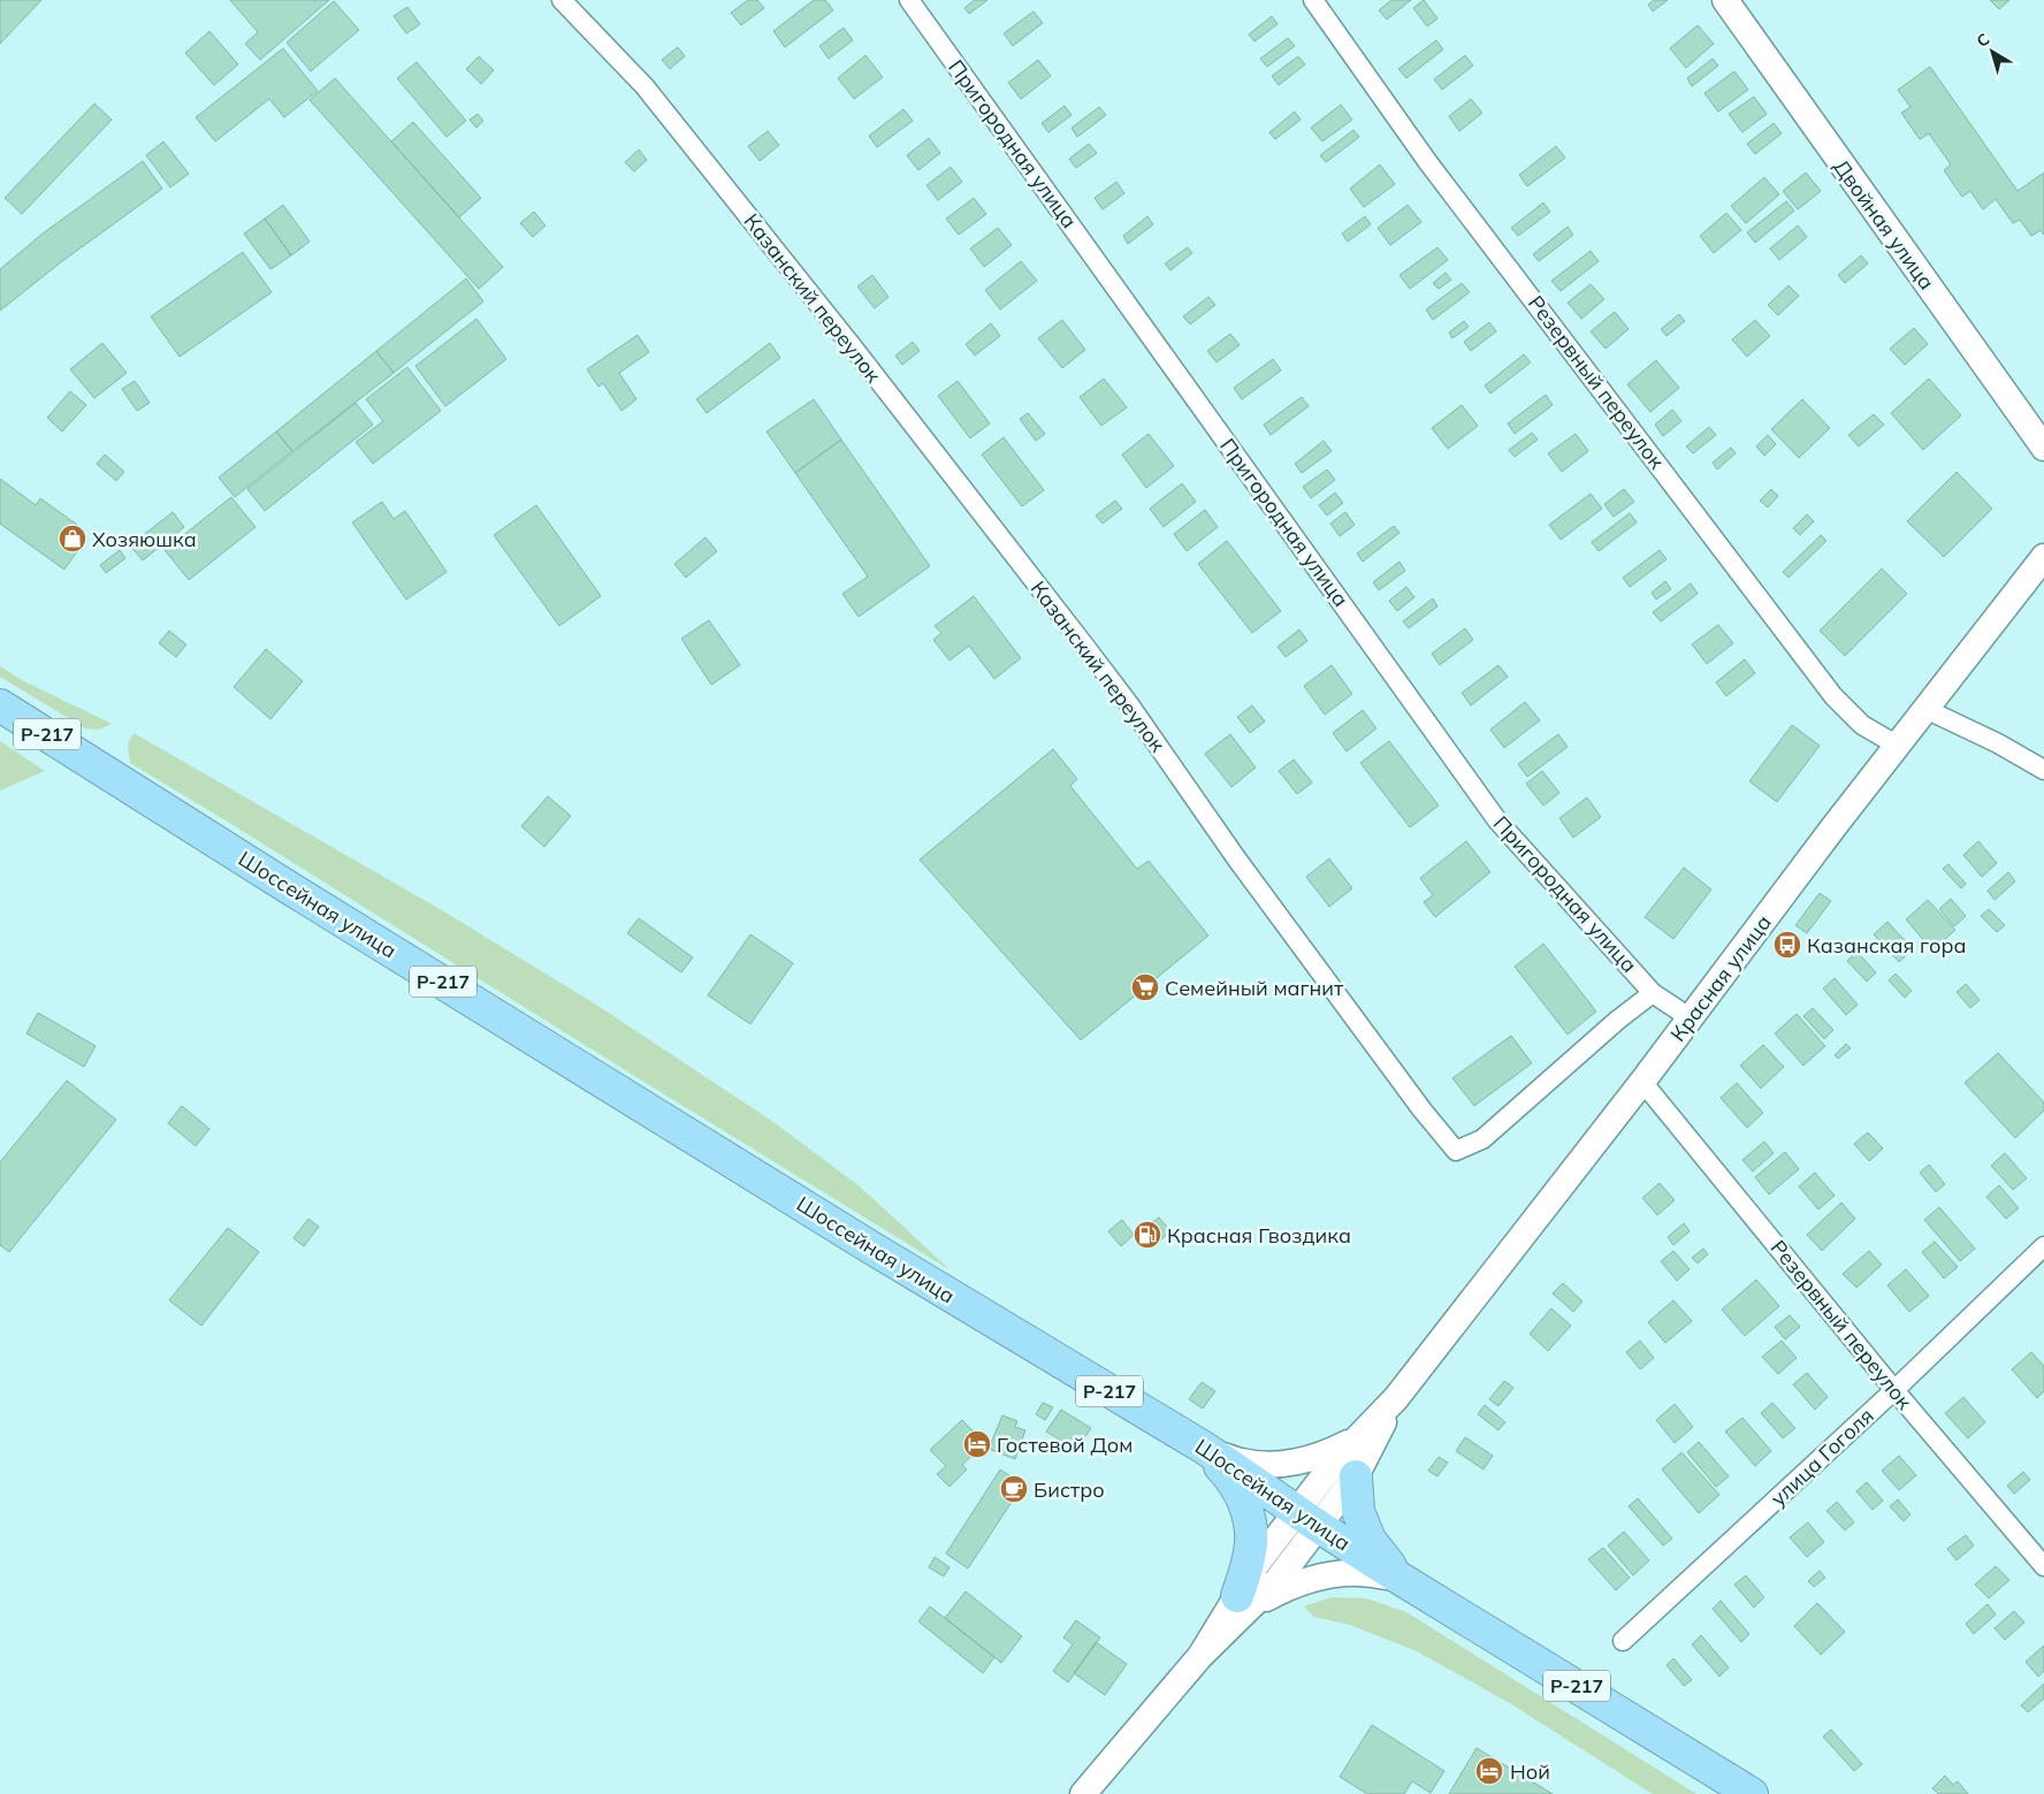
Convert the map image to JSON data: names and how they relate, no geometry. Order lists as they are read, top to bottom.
{
  "streets": {
    "highway": ["Р-217", "Шоссейная улица"],
    "main road": ["Двойная улица", "Красная улица"],
    "street": [
      "Пригородная улица",
      "Казанский переулок",
      "Резервный переулок",
      "улица Гоголя"
    ]
  },
  "crossings": [
    ["Пригородная улица", "Казанский переулок"],
    ["Пригородная улица", "Красная улица"],
    ["Резервный переулок", "Красная улица"],
    ["Резервный переулок", "улица Гоголя"],
    ["Шоссейная улица", "Красная улица"]
  ],
  "places": {
    "shop": ["Хозяюшка"],
    "bus stop": ["Казанская гора"],
    "supermarket": ["Семейный магнит"],
    "fuel station": ["Красная Гвоздика"],
    "hotel": ["Гостевой Дом", "Ной"],
    "cafe": ["Бистро"]
  },
  "north": "top left"
}
